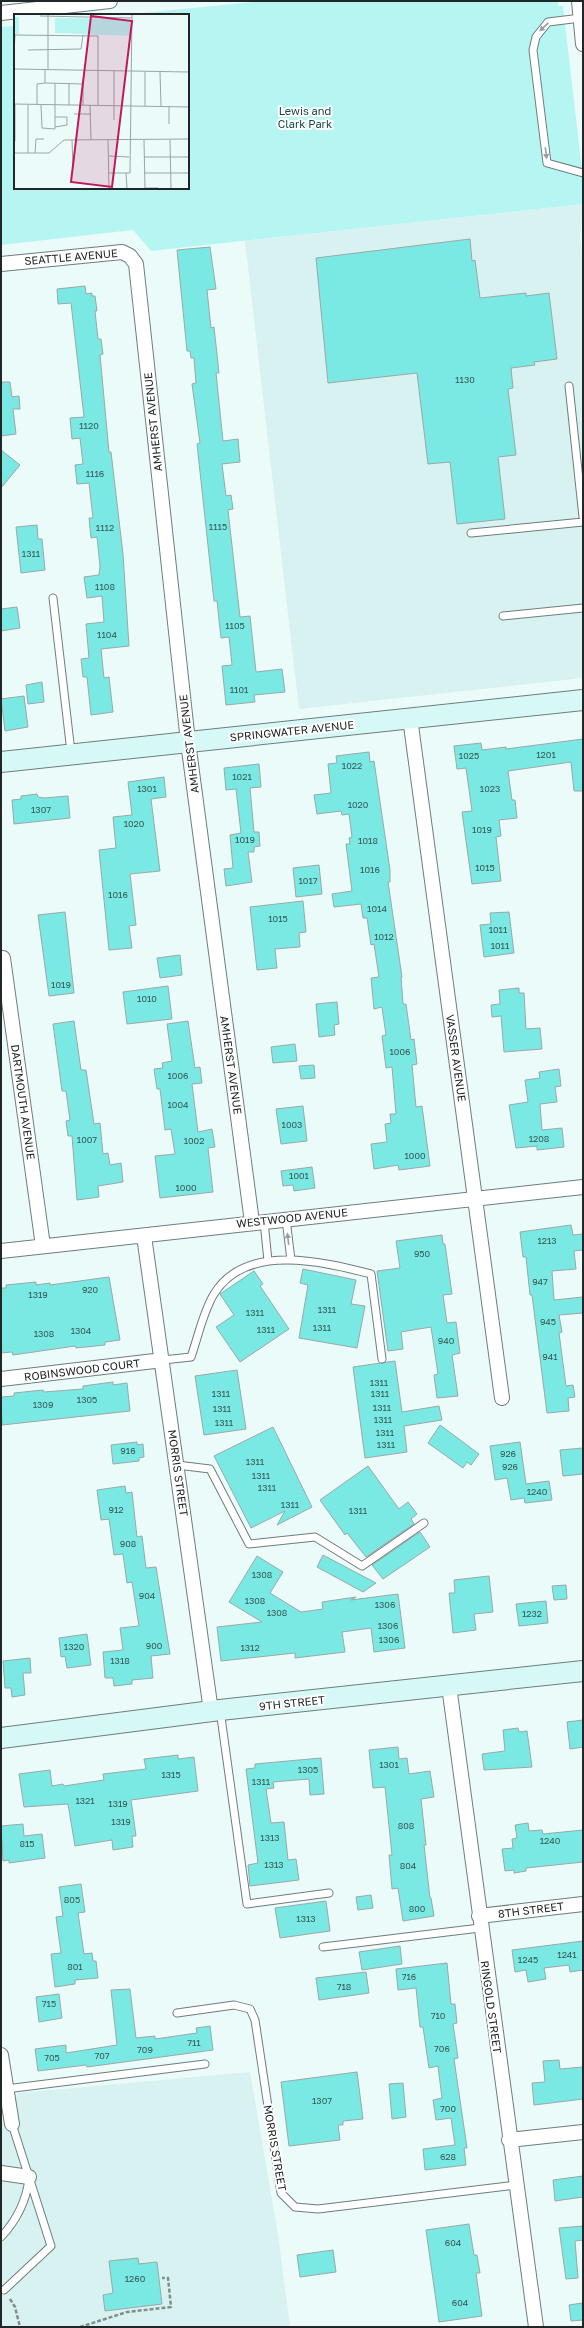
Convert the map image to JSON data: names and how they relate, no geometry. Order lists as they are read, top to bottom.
{
  "streets": {
    "street": [
      "SEATTLE AVENUE",
      "AMHERST AVENUE",
      "SPRINGWATER AVENUE",
      "VASSER AVENUE",
      "DARTMOUTH AVENUE",
      "WESTWOOD AVENUE",
      "ROBINSWOOD COURT",
      "MORRIS STREET",
      "9TH STREET",
      "8TH STREET",
      "RINGOLD STREET"
    ]
  },
  "crossings": [
    ["SEATTLE AVENUE", "AMHERST AVENUE"],
    ["AMHERST AVENUE", "SPRINGWATER AVENUE"],
    ["AMHERST AVENUE", "WESTWOOD AVENUE"],
    ["SPRINGWATER AVENUE", "VASSER AVENUE"],
    ["VASSER AVENUE", "WESTWOOD AVENUE"],
    ["DARTMOUTH AVENUE", "WESTWOOD AVENUE"],
    ["WESTWOOD AVENUE", "MORRIS STREET"],
    ["ROBINSWOOD COURT", "MORRIS STREET"],
    ["MORRIS STREET", "9TH STREET"],
    ["MORRIS STREET", "RINGOLD STREET"],
    ["9TH STREET", "RINGOLD STREET"],
    ["8TH STREET", "RINGOLD STREET"]
  ],
  "parks": ["Lewis and Clark Park"],
  "house_numbers": [
    "1130",
    "1120",
    "1116",
    "1115",
    "1112",
    "1311",
    "1108",
    "1105",
    "1104",
    "1101",
    "1201",
    "1025",
    "1022",
    "1021",
    "1301",
    "1023",
    "1020",
    "1307",
    "1020",
    "1019",
    "1019",
    "1018",
    "1015",
    "1016",
    "1017",
    "1016",
    "1014",
    "1015",
    "1011",
    "1012",
    "1011",
    "1019",
    "1010",
    "1006",
    "1006",
    "1004",
    "1003",
    "1208",
    "1007",
    "1002",
    "1000",
    "1001",
    "1000",
    "1213",
    "950",
    "947",
    "920",
    "1319",
    "1311",
    "1311",
    "945",
    "1311",
    "1311",
    "1304",
    "1308",
    "940",
    "941",
    "1311",
    "1311",
    "1311",
    "1305",
    "1309",
    "1311",
    "1311",
    "1311",
    "1311",
    "1311",
    "1311",
    "916",
    "926",
    "1311",
    "926",
    "1311",
    "1311",
    "1240",
    "1311",
    "912",
    "1311",
    "908",
    "1308",
    "904",
    "1308",
    "1306",
    "1308",
    "1232",
    "1306",
    "1306",
    "900",
    "1320",
    "1312",
    "1318",
    "1301",
    "1305",
    "1315",
    "1311",
    "1321",
    "1319",
    "1319",
    "808",
    "1313",
    "1240",
    "815",
    "1313",
    "804",
    "805",
    "800",
    "1313",
    "1241",
    "1245",
    "801",
    "716",
    "718",
    "715",
    "710",
    "711",
    "706",
    "709",
    "707",
    "705",
    "1307",
    "700",
    "628",
    "604",
    "1260",
    "604"
  ]
}
